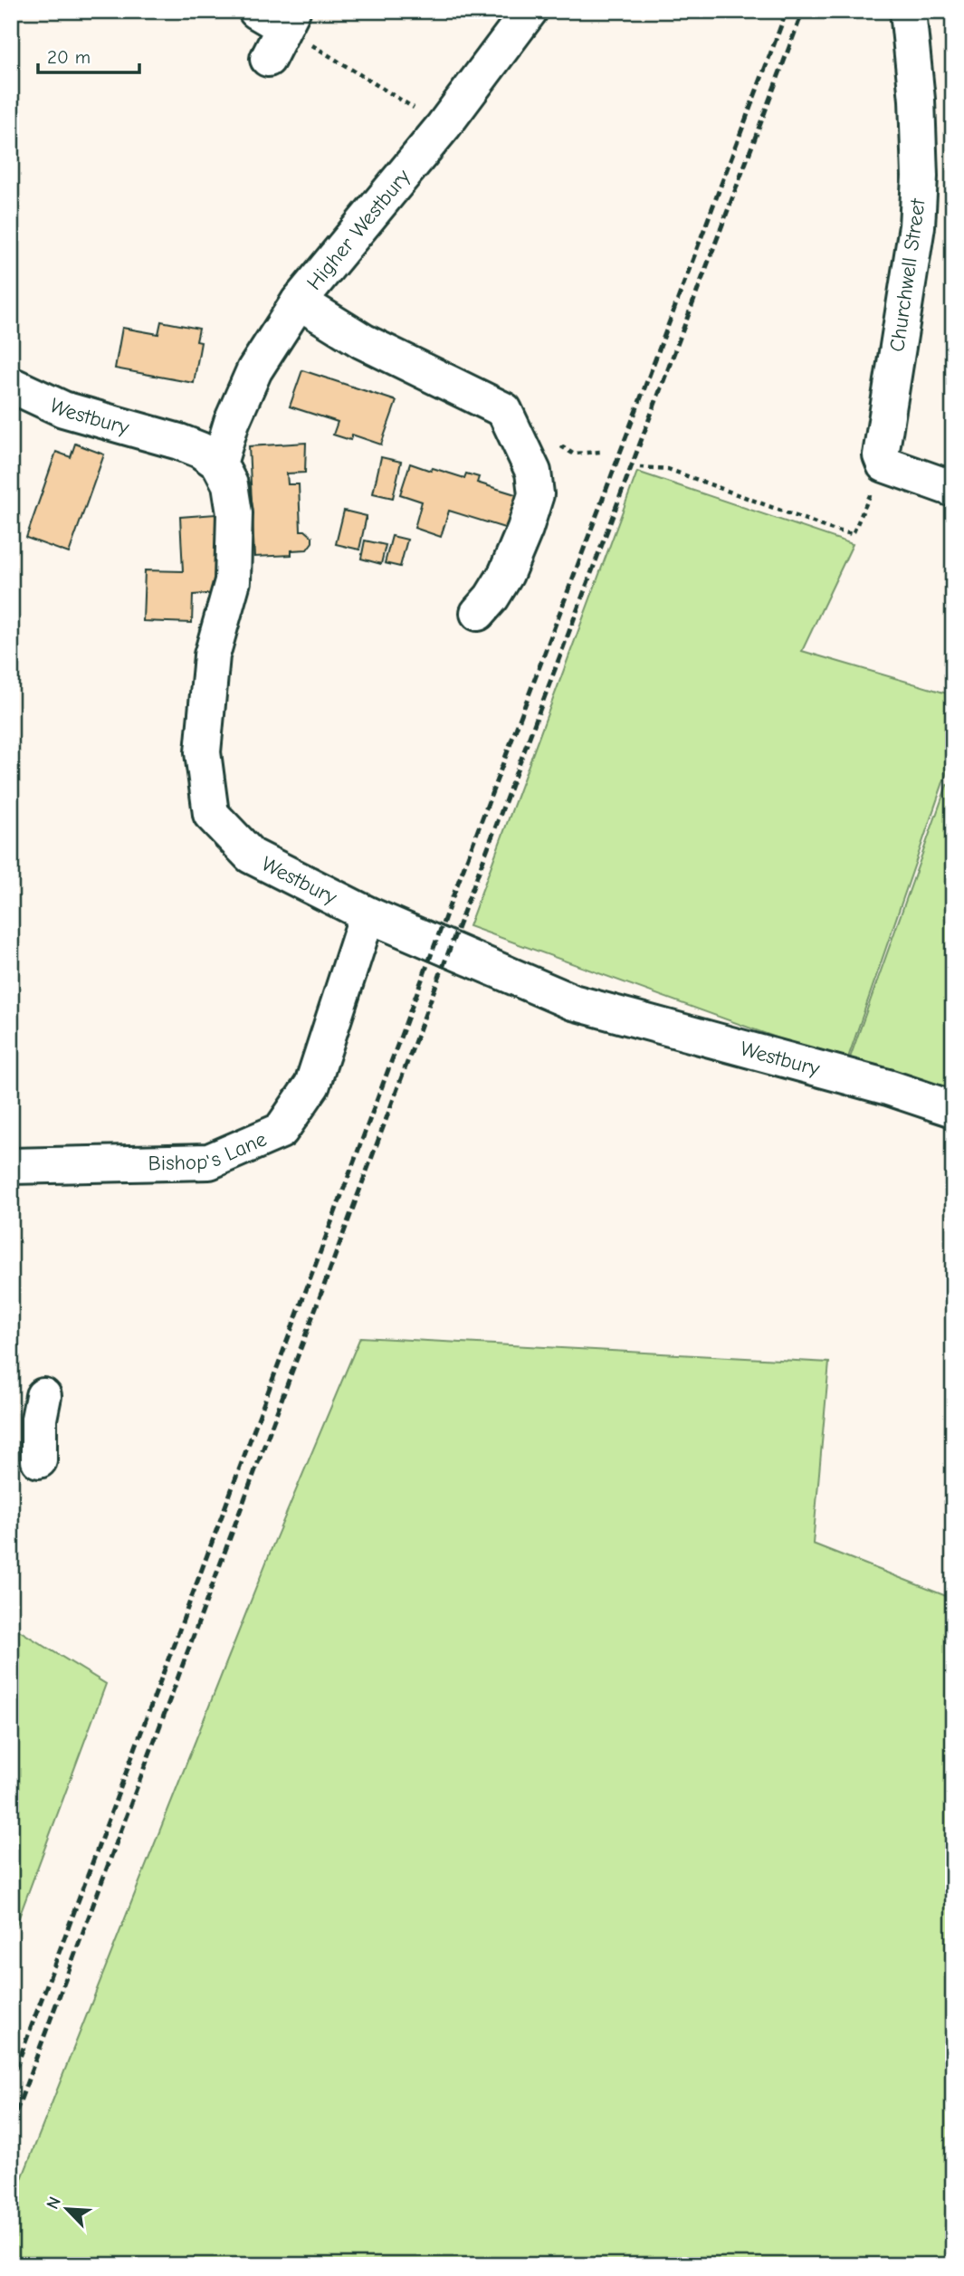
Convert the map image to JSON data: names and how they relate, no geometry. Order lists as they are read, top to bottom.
{
  "streets": {
    "street": [
      "Higher Westbury",
      "Churchwell Street",
      "Westbury",
      "Bishop's Lane"
    ]
  },
  "crossings": [
    ["Higher Westbury", "Westbury"],
    ["Westbury", "Bishop's Lane"]
  ],
  "scale_bar": "20 m",
  "north": "top left"
}
